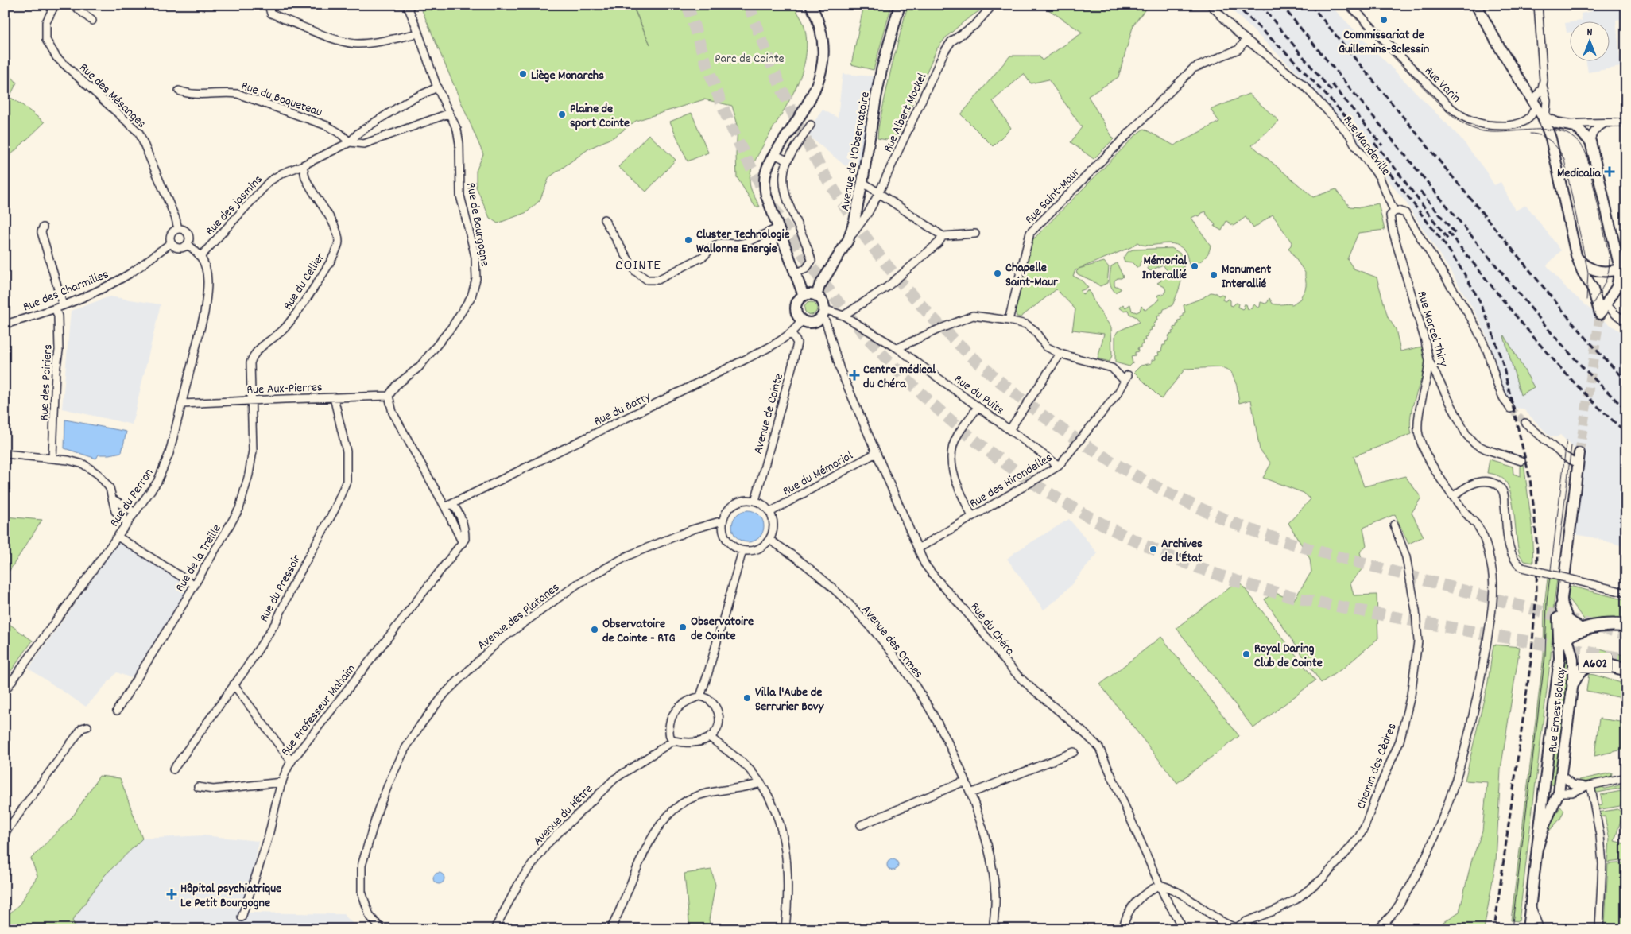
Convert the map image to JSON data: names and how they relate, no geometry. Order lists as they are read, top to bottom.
{
  "streets": {
    "highway": ["A602"],
    "street": [
      "Rue Varin",
      "Rue des Mésanges",
      "Rue du Boqueteau",
      "Rue Albert Mockel",
      "Rue Mandeville",
      "Avenue de l'Observatoire",
      "Rue Saint-Maur",
      "Rue des jasmins",
      "Rue de Bourgogne",
      "Rue du Cellier",
      "Rue des Charmilles",
      "Rue Marcel Thiry",
      "Rue des Poiriers",
      "Rue Aux-Pierres",
      "Rue du Puits",
      "Rue du Batty",
      "Avenue de Cointe",
      "Rue du Mémorial",
      "Rue des Hirondelles",
      "Rue du Perron",
      "Rue de la Treille",
      "Rue du Pressoir",
      "Avenue des Platanes",
      "Rue du Chéra",
      "Avenue des Ormes",
      "Rue Professeur Mahaim",
      "Rue Ernest Solvay",
      "Chemin des Cèdres",
      "Avenue du Hêtre"
    ]
  },
  "crossings": [
    ["Rue des Mésanges", "Rue des Charmilles"],
    ["Rue des Mésanges", "Rue du Perron"],
    ["Rue du Boqueteau", "Rue des jasmins"],
    ["Rue Albert Mockel", "Avenue de l'Observatoire"],
    ["Rue Mandeville", "Rue Saint-Maur"],
    ["Rue Mandeville", "Rue Marcel Thiry"],
    ["Avenue de l'Observatoire", "Rue du Puits"],
    ["Avenue de l'Observatoire", "Rue du Batty"],
    ["Avenue de l'Observatoire", "Rue du Chéra"],
    ["Rue des jasmins", "Rue de Bourgogne"],
    ["Rue des jasmins", "Rue du Cellier"],
    ["Rue des jasmins", "Rue du Perron"],
    ["Rue de Bourgogne", "Rue Aux-Pierres"],
    ["Rue du Cellier", "Rue Aux-Pierres"],
    ["Rue du Cellier", "Rue de la Treille"],
    ["Rue des Charmilles", "Rue des Poiriers"],
    ["Rue des Charmilles", "Rue du Perron"],
    ["Rue Aux-Pierres", "Rue du Perron"],
    ["Rue Aux-Pierres", "Rue de la Treille"],
    ["Rue Aux-Pierres", "Rue du Pressoir"],
    ["Rue du Puits", "Rue du Batty"],
    ["Rue du Puits", "Rue des Hirondelles"],
    ["Rue du Puits", "Rue du Chéra"],
    ["Rue du Batty", "Avenue de Cointe"],
    ["Rue du Batty", "Rue du Chéra"],
    ["Avenue de Cointe", "Rue du Mémorial"],
    ["Avenue de Cointe", "Avenue des Platanes"],
    ["Avenue de Cointe", "Avenue des Ormes"],
    ["Rue du Mémorial", "Avenue des Platanes"],
    ["Rue du Mémorial", "Rue du Chéra"],
    ["Rue du Mémorial", "Avenue des Ormes"],
    ["Rue des Hirondelles", "Rue du Chéra"],
    ["Avenue des Platanes", "Avenue des Ormes"],
    ["A602", "Rue Ernest Solvay"]
  ],
  "districts": ["COINTE"],
  "parks": ["Parc de Cointe"],
  "places": {
    "other": [
      "Commissariat de Guillemins-Sclessin",
      "Liège Monarchs",
      "Plaine de sport Cointe",
      "Cluster Technologie Wallonne Energie",
      "Mémorial Interallié",
      "Chapelle Saint-Maur",
      "Monument Interallié",
      "Archives de l'État",
      "Observatoire de Cointe",
      "Observatoire de Cointe - RTG",
      "Royal Daring Club de Cointe",
      "Villa l'Aube de Serrurier Bovy"
    ],
    "health": ["Medicalia", "Centre médical du Chéra", "Hôpital psychiatrique Le Petit Bourgogne"]
  },
  "north": "top"
}
